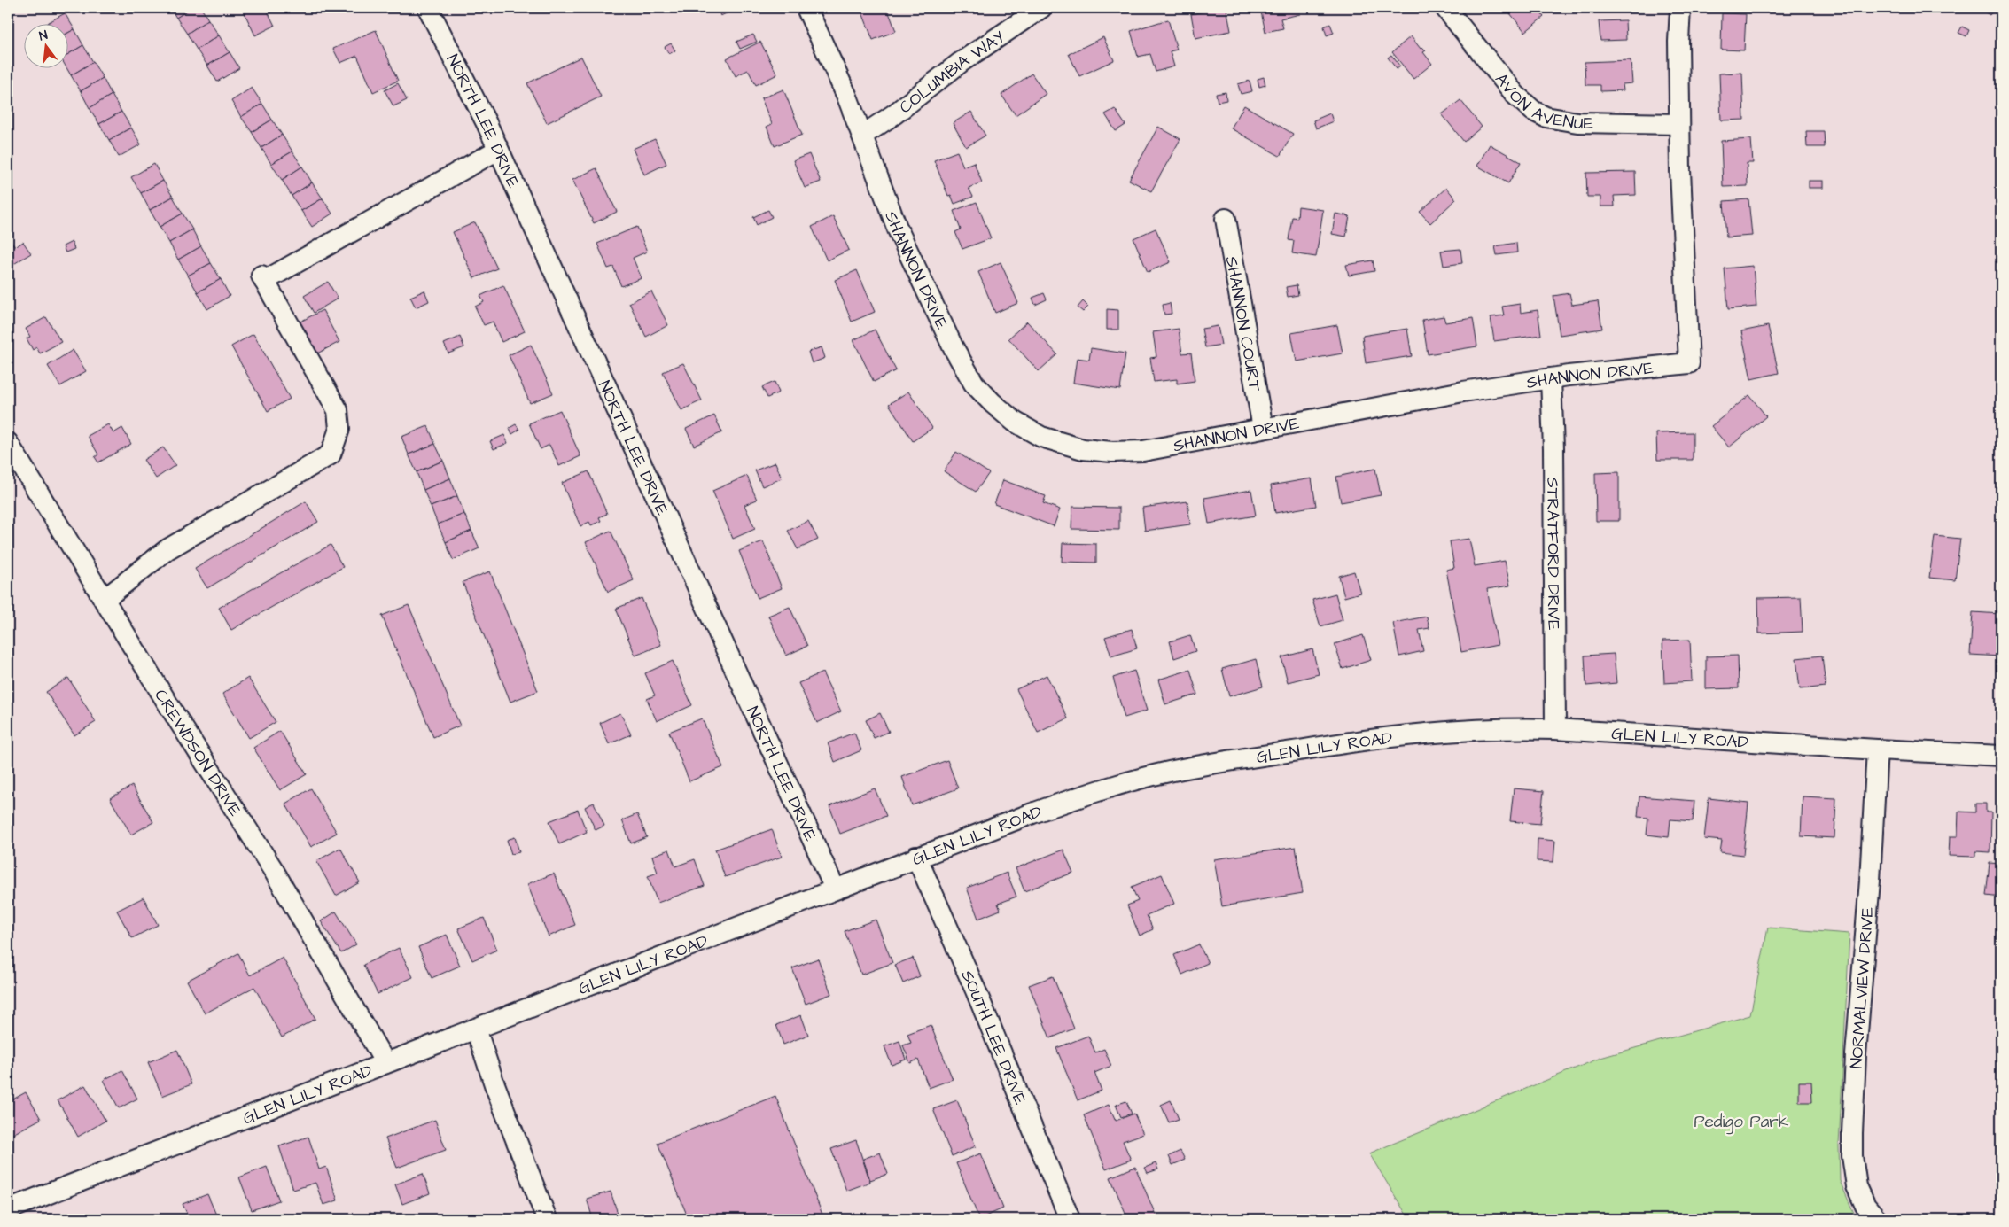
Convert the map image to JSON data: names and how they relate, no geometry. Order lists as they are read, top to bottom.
{
  "streets": {
    "street": [
      "COLUMBIA WAY",
      "AVON AVENUE",
      "NORTH LEE DRIVE",
      "SHANNON DRIVE",
      "SHANNON COURT",
      "STRATFORD DRIVE",
      "GLEN LILY ROAD",
      "CREWDSON DRIVE",
      "NORMALVIEW DRIVE",
      "SOUTH LEE DRIVE"
    ]
  },
  "crossings": [
    ["COLUMBIA WAY", "SHANNON DRIVE"],
    ["AVON AVENUE", "SHANNON DRIVE"],
    ["NORTH LEE DRIVE", "GLEN LILY ROAD"],
    ["SHANNON DRIVE", "SHANNON COURT"],
    ["SHANNON DRIVE", "STRATFORD DRIVE"],
    ["STRATFORD DRIVE", "GLEN LILY ROAD"],
    ["GLEN LILY ROAD", "CREWDSON DRIVE"],
    ["GLEN LILY ROAD", "NORMALVIEW DRIVE"],
    ["GLEN LILY ROAD", "SOUTH LEE DRIVE"]
  ],
  "parks": ["Pedigo Park"],
  "north": "top"
}
